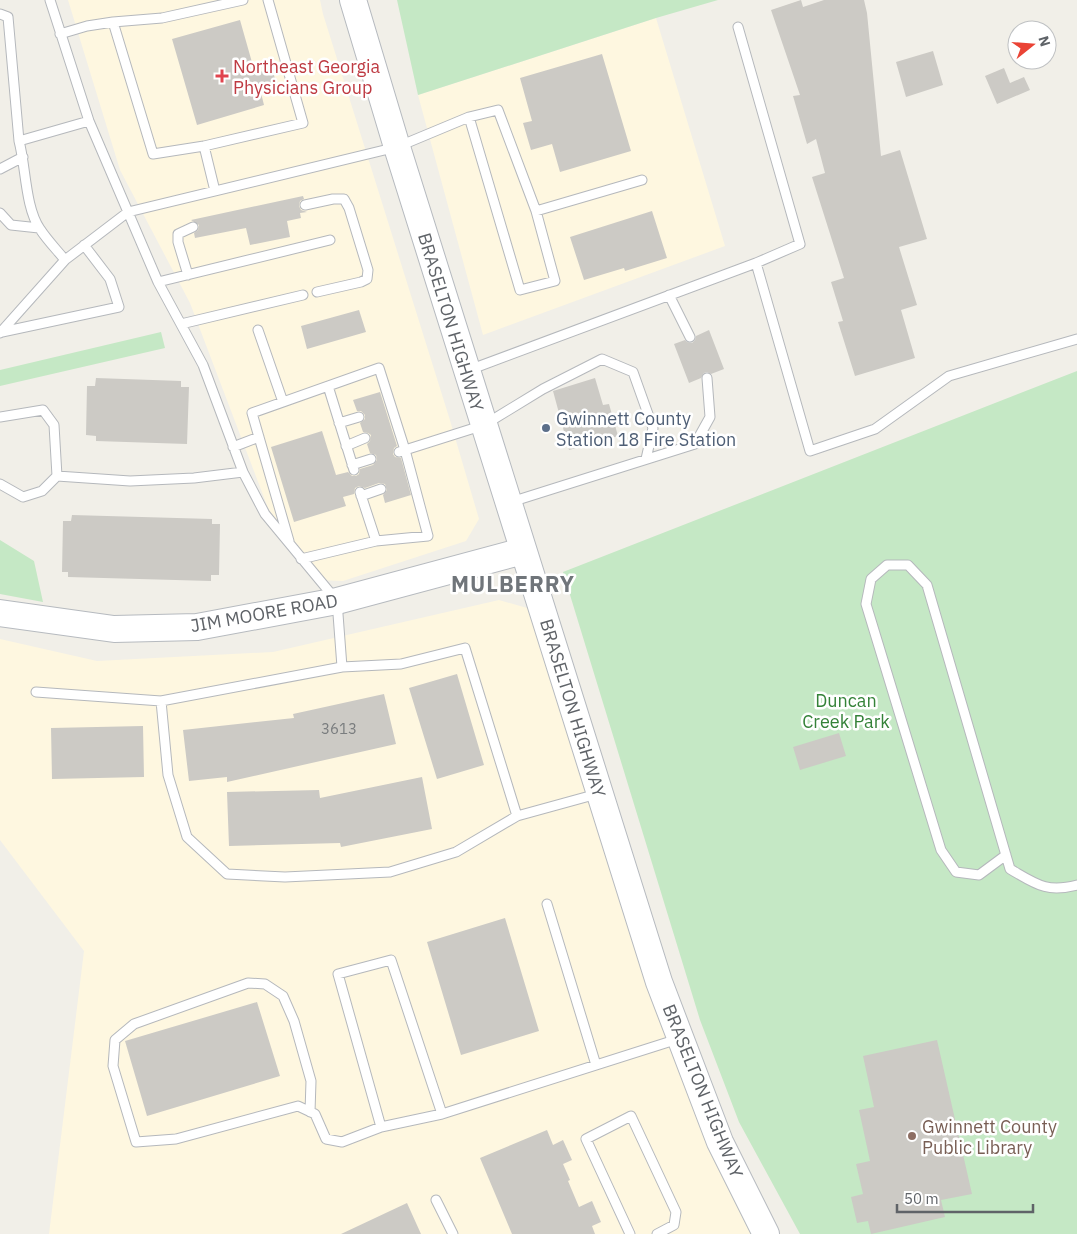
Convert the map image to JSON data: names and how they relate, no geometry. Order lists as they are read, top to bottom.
{
  "streets": {
    "main road": ["BRASELTON HIGHWAY", "JIM MOORE ROAD"]
  },
  "crossings": [
    ["BRASELTON HIGHWAY", "JIM MOORE ROAD"]
  ],
  "districts": ["MULBERRY"],
  "parks": ["Duncan Creek Park"],
  "places": {
    "health": ["Northeast Georgia Physicians Group"],
    "other": ["Gwinnett County Station 18 Fire Station", "Gwinnett County Public Library"]
  },
  "house_numbers": ["3613"],
  "scale_bar": "50 m",
  "north": "right"
}
